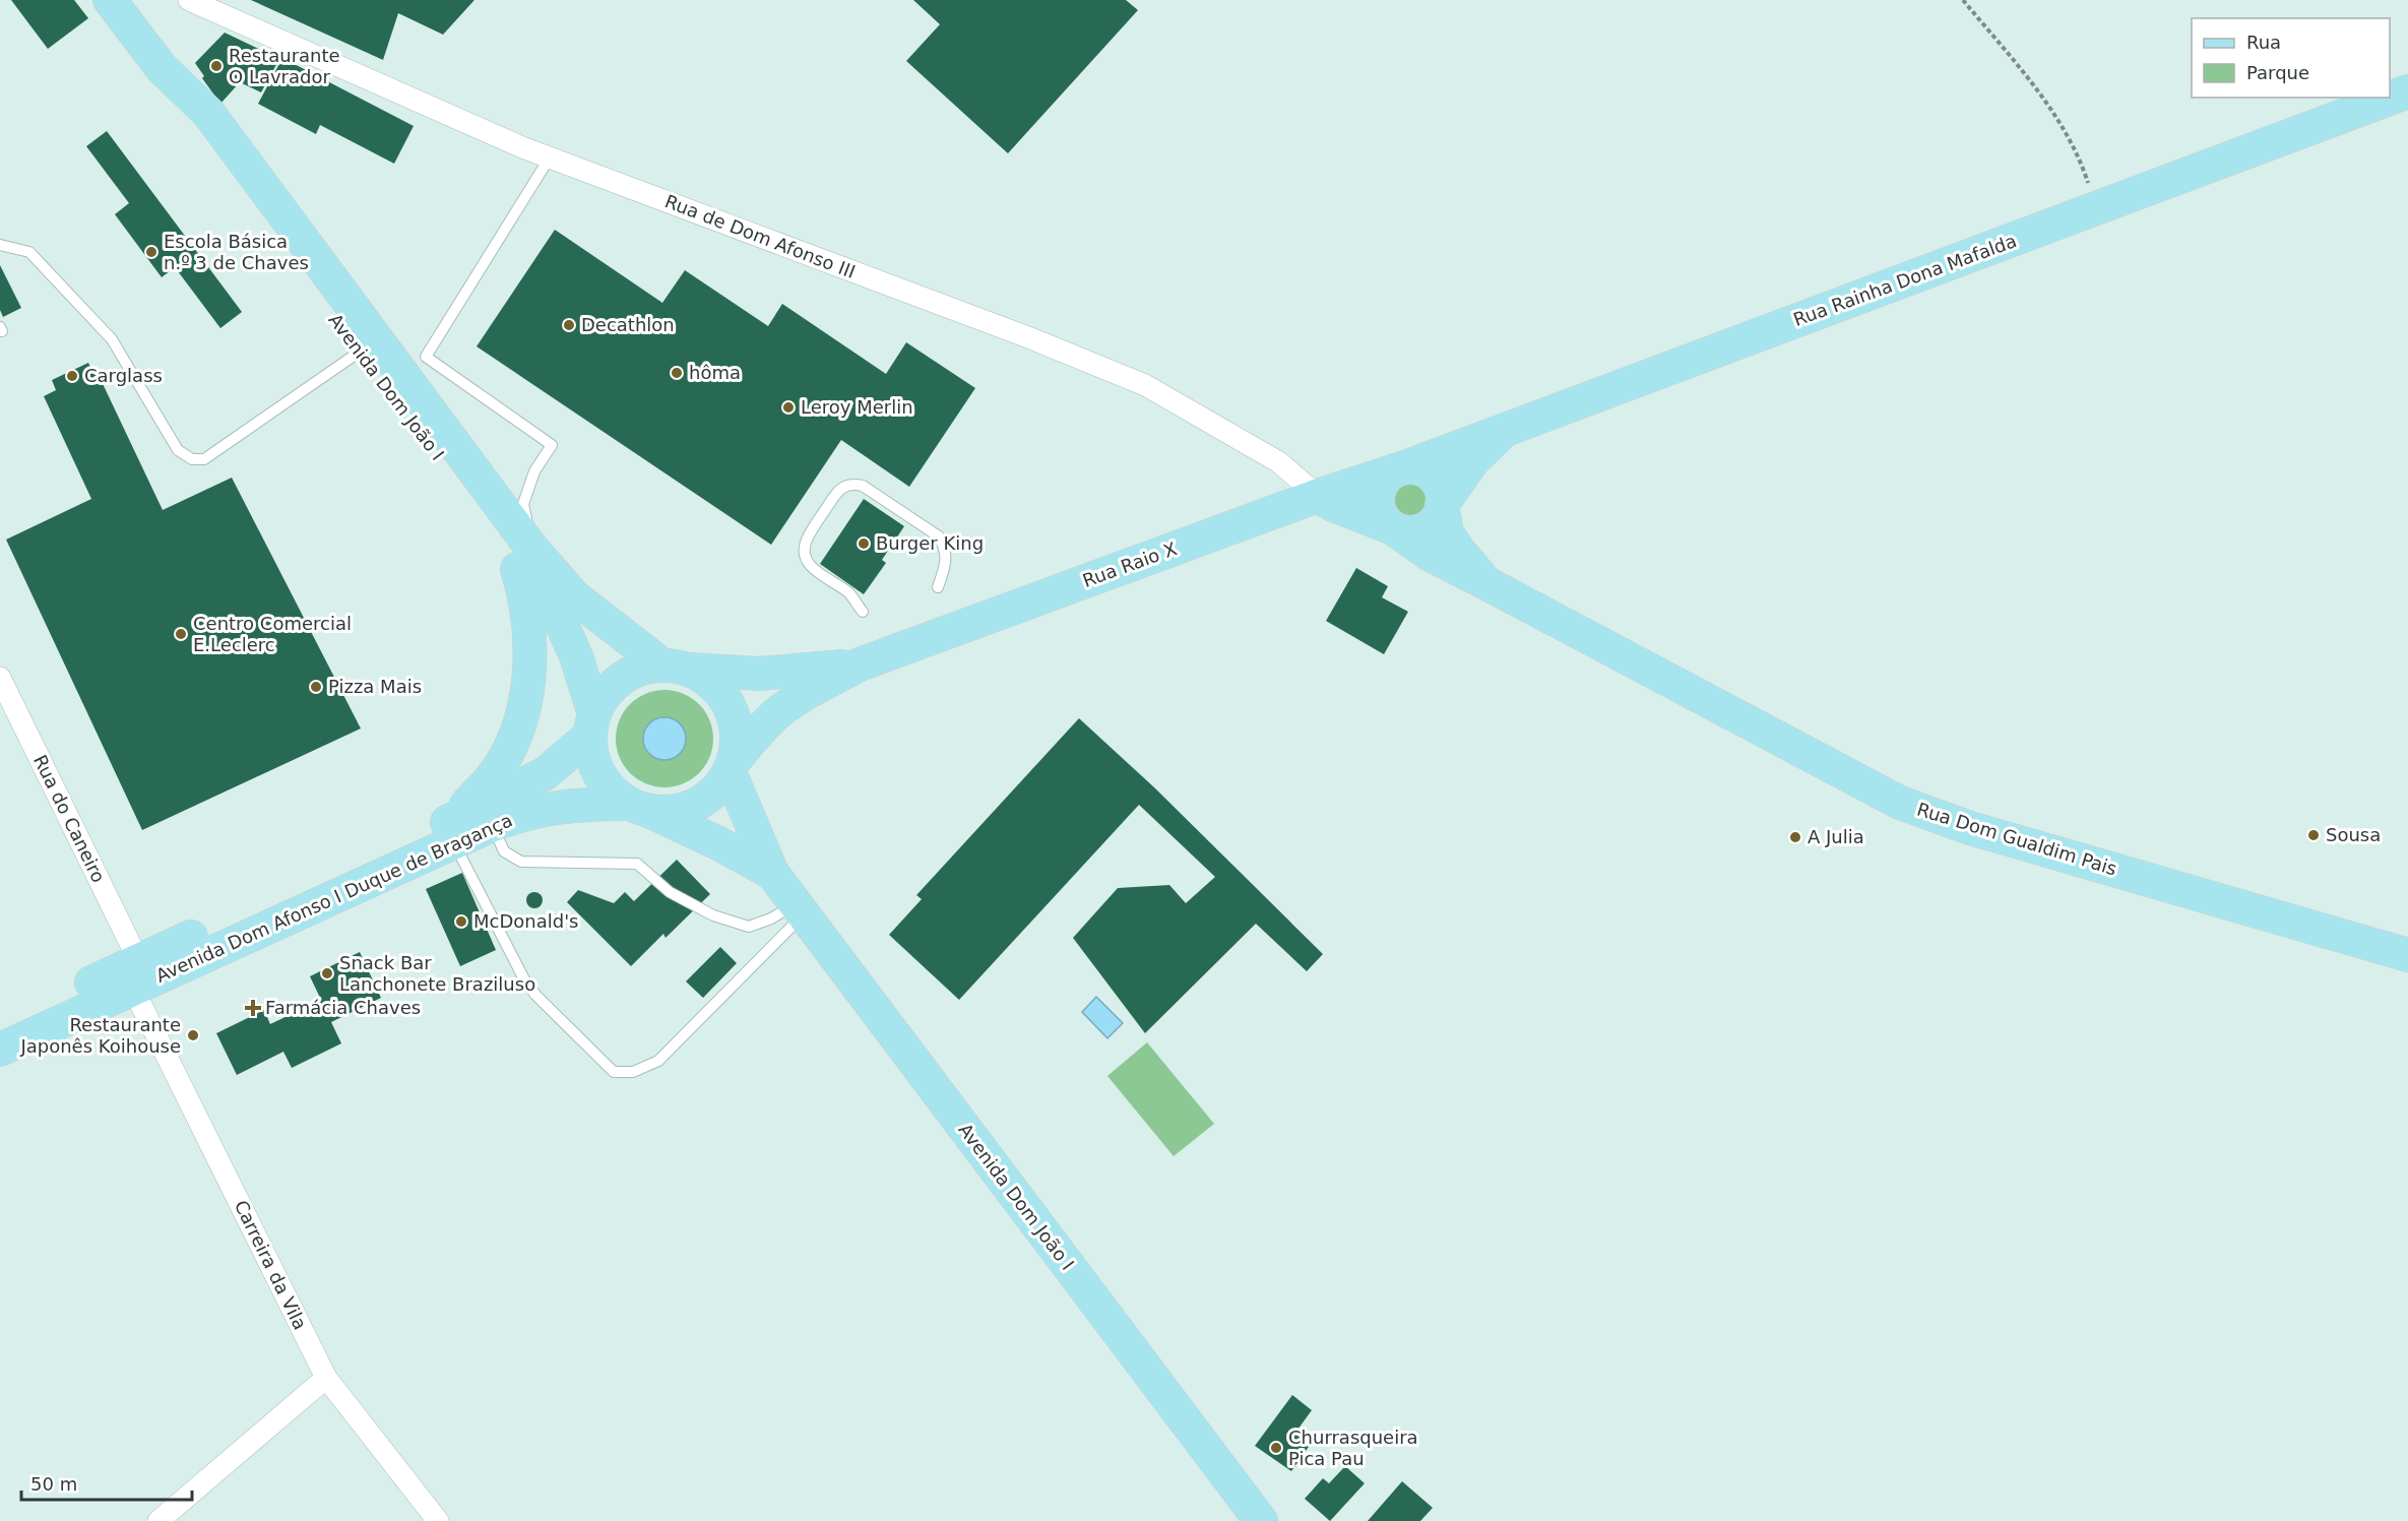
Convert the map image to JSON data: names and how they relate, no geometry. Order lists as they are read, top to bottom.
{
  "streets": {
    "main road": [
      "Rua Rainha Dona Mafalda",
      "Avenida Dom João I",
      "Rua Raio X",
      "Rua Dom Gualdim Pais",
      "Avenida Dom Afonso I Duque de Bragança"
    ],
    "street": ["Rua de Dom Afonso III", "Rua do Caneiro", "Carreira da Vila"]
  },
  "crossings": [
    ["Rua de Dom Afonso III", "Rua Raio X"],
    ["Rua Rainha Dona Mafalda", "Rua Raio X"],
    ["Rua Rainha Dona Mafalda", "Rua Dom Gualdim Pais"],
    ["Avenida Dom João I", "Rua Raio X"],
    ["Avenida Dom João I", "Avenida Dom Afonso I Duque de Bragança"],
    ["Rua Raio X", "Rua Dom Gualdim Pais"],
    ["Rua Raio X", "Avenida Dom Afonso I Duque de Bragança"],
    ["Rua do Caneiro", "Avenida Dom Afonso I Duque de Bragança"],
    ["Rua do Caneiro", "Carreira da Vila"],
    ["Avenida Dom Afonso I Duque de Bragança", "Carreira da Vila"]
  ],
  "places": {
    "other": [
      "Restaurante O Lavrador",
      "Escola Básica n.º 3 de Chaves",
      "Decathlon",
      "hôma",
      "Carglass",
      "Leroy Merlin",
      "Burger King",
      "Centro Comercial E.Leclerc",
      "Pizza Mais",
      "Sousa",
      "A Julia",
      "McDonald's",
      "Snack Bar Lanchonete Braziluso",
      "Restaurante Japonês Koihouse",
      "Churrasqueira Pica Pau"
    ],
    "health": ["Farmácia Chaves"]
  },
  "legend": ["Rua", "Parque"],
  "scale_bar": "50 m"
}
